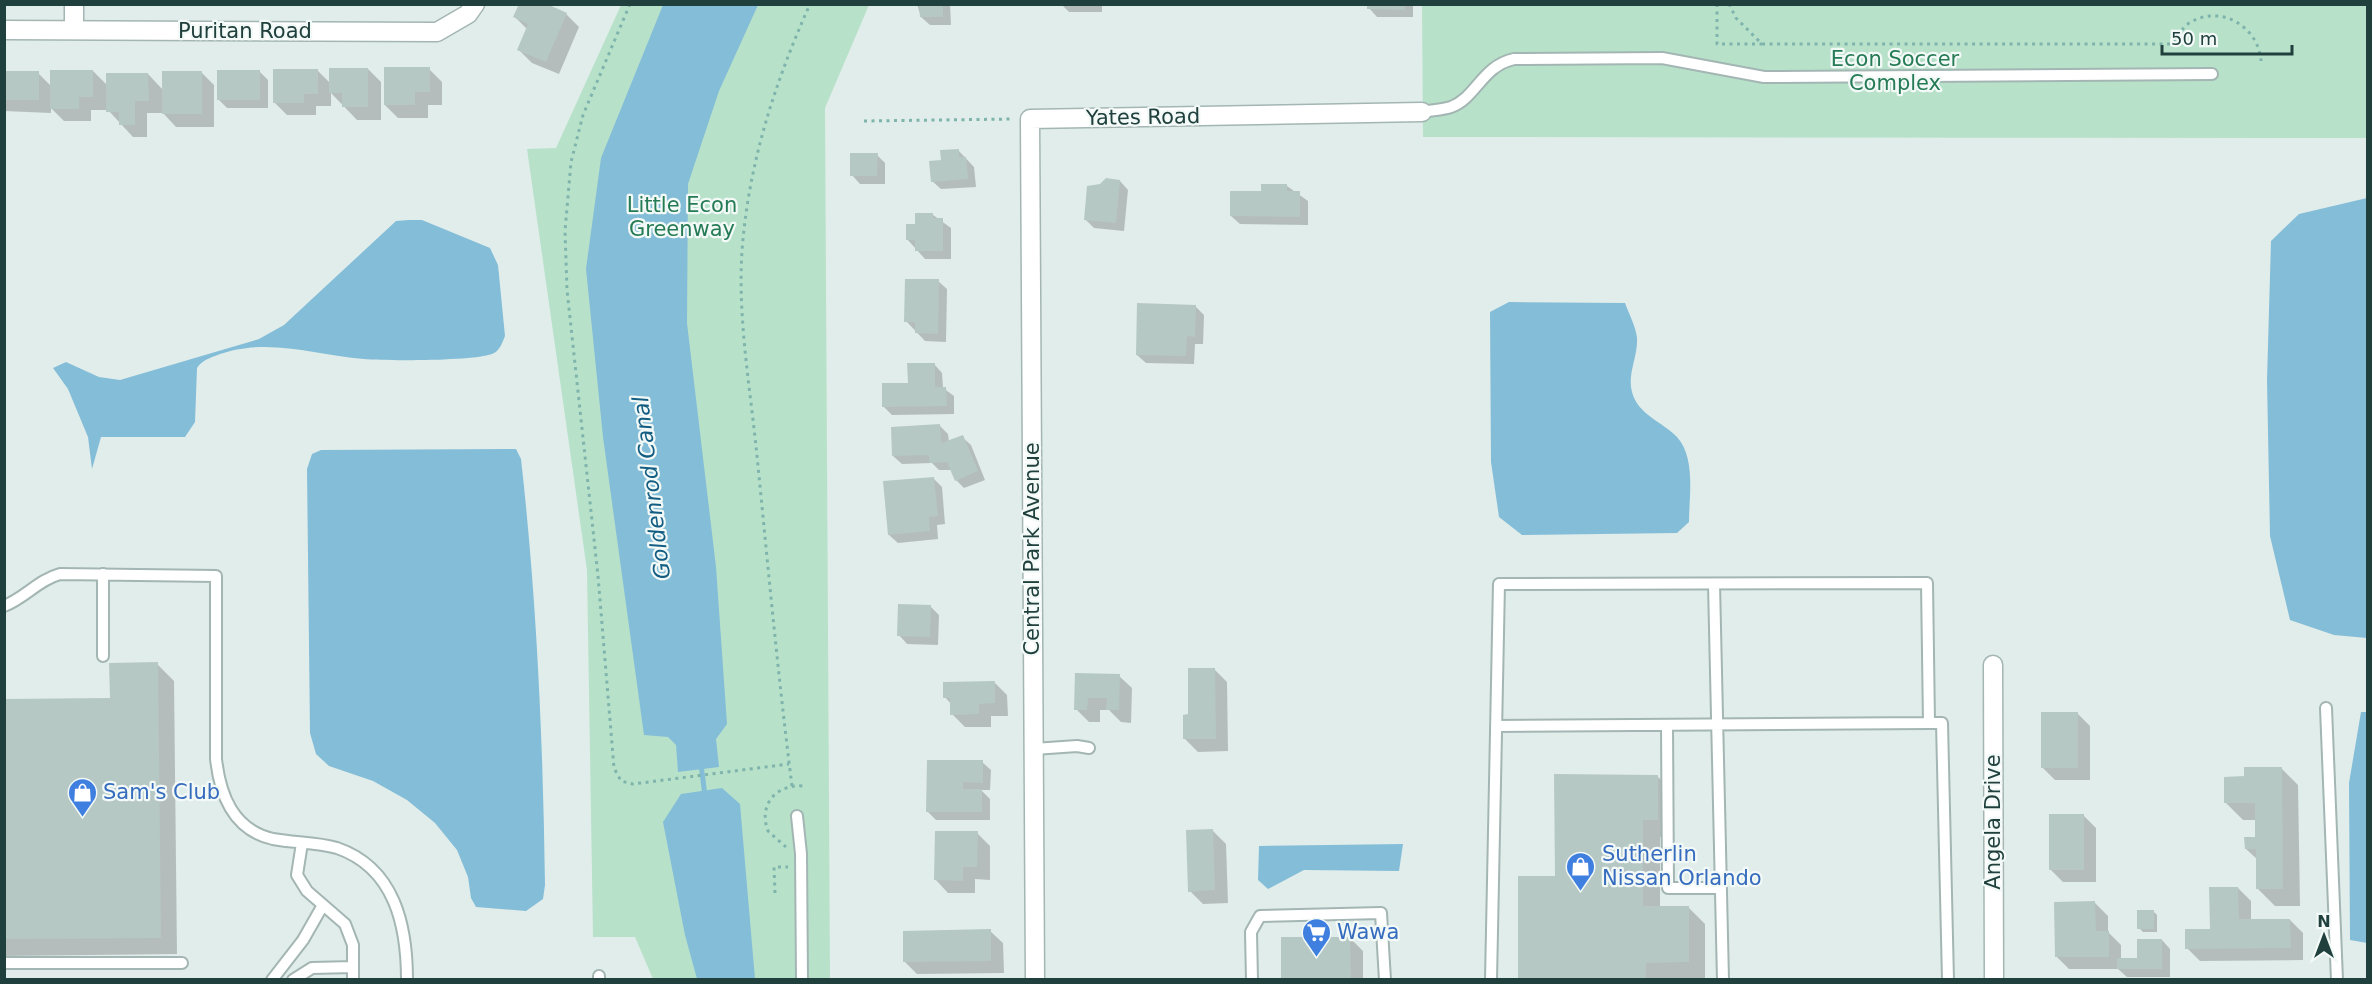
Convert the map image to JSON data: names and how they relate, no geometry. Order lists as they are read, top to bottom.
{
  "streets": {
    "street": [
      "Puritan Road",
      "Yates Road",
      "Central Park Avenue",
      "Angela Drive"
    ]
  },
  "crossings": [
    ["Yates Road", "Central Park Avenue"]
  ],
  "water": ["Goldenrod Canal"],
  "parks": ["Econ Soccer Complex", "Little Econ Greenway"],
  "places": {
    "shop": ["Sam's Club", "Sutherlin Nissan Orlando"],
    "supermarket": ["Wawa"]
  },
  "scale_bar": "50 m",
  "north": "top"
}
